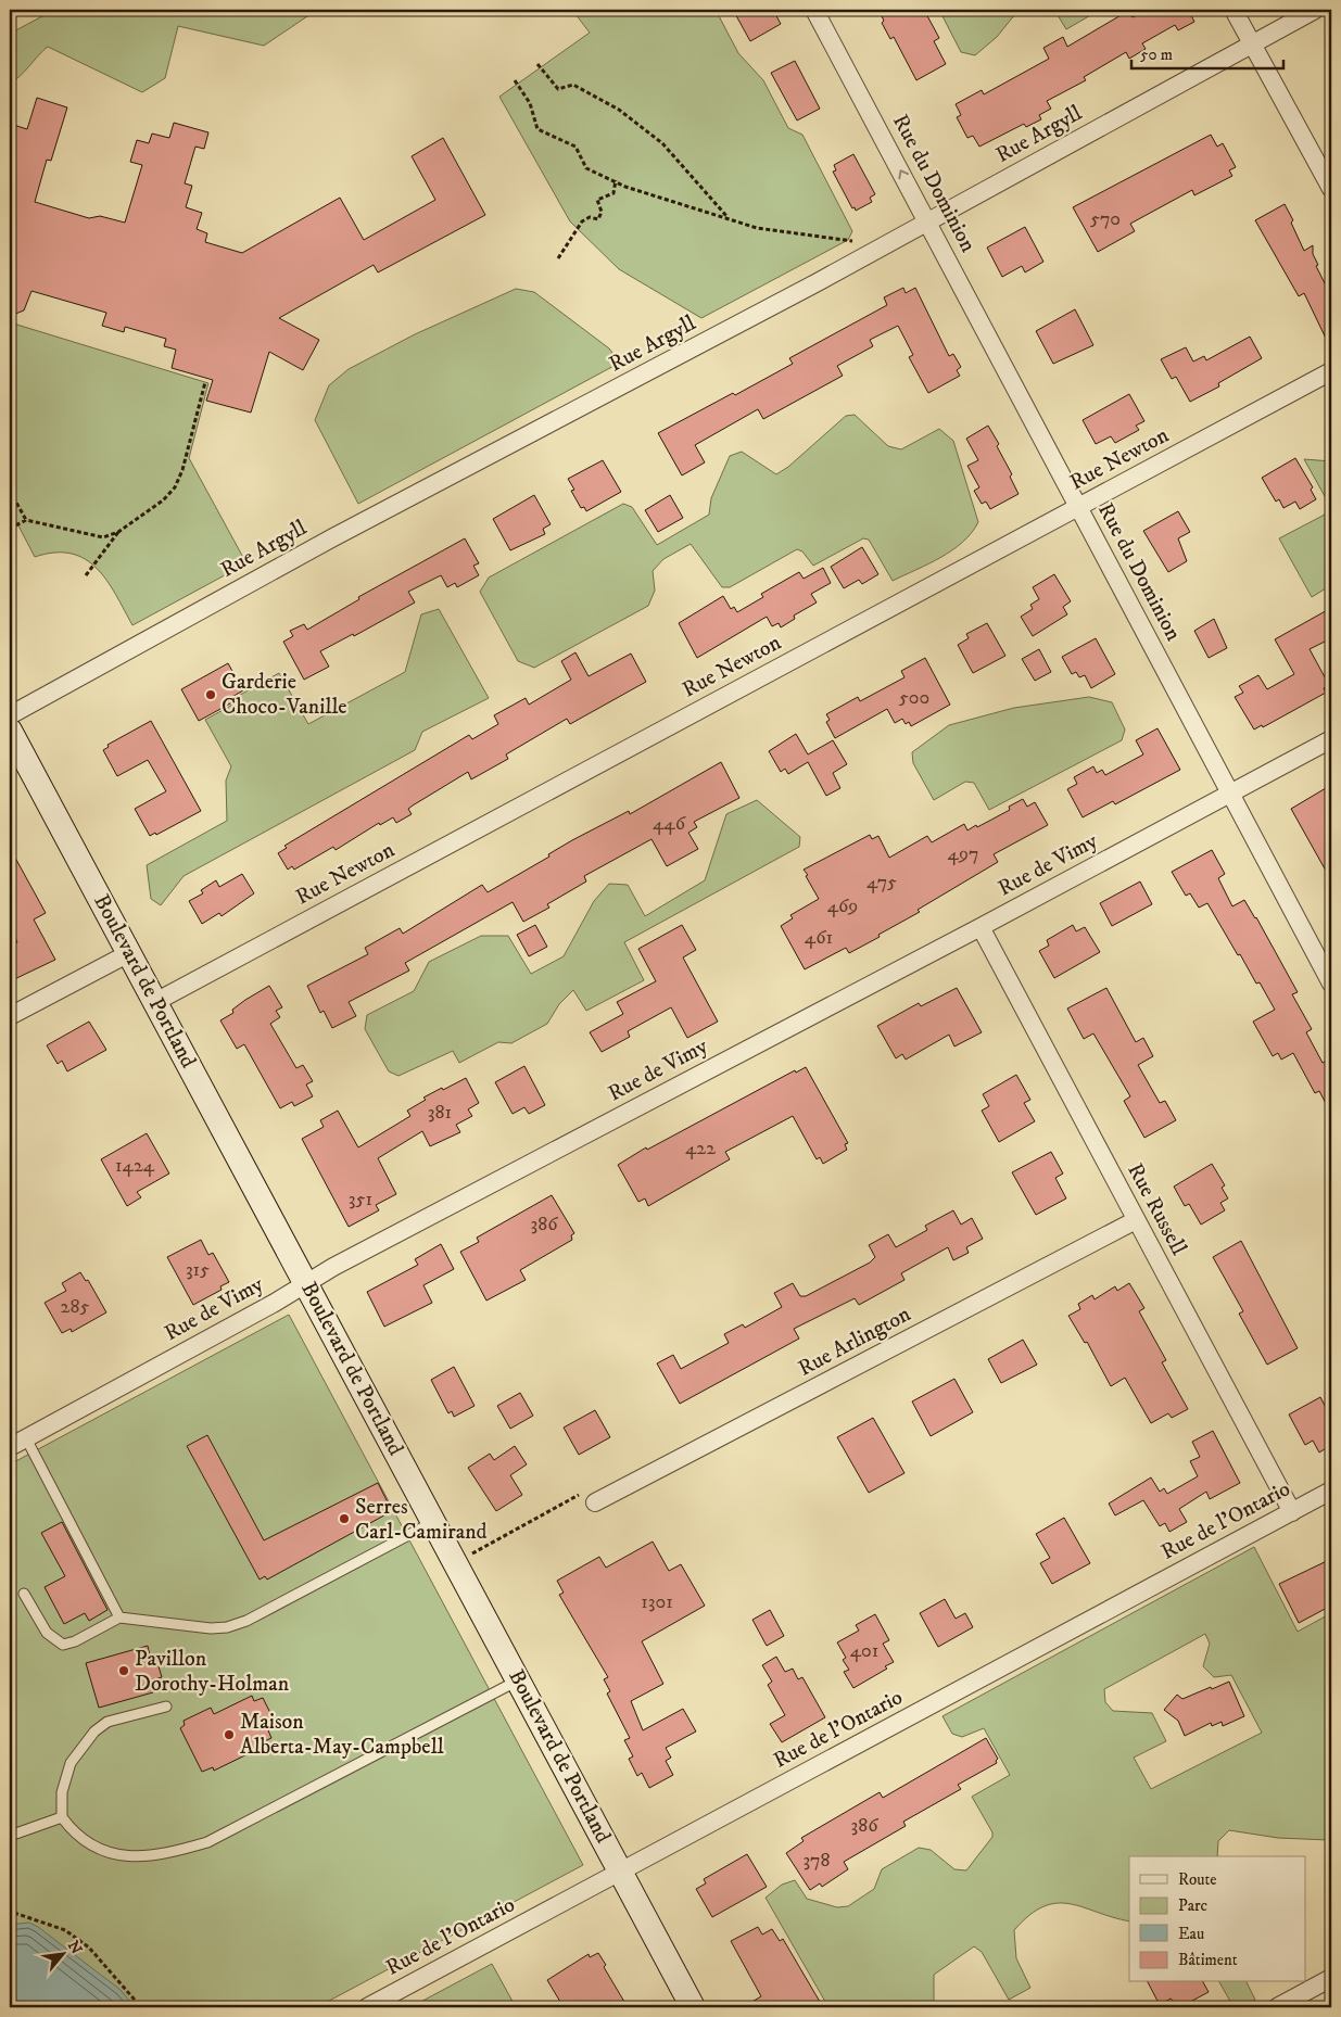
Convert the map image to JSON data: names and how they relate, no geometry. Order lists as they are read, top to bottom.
{
  "streets": {
    "main road": ["Boulevard de Portland"],
    "street": [
      "Rue Argyll",
      "Rue du Dominion",
      "Rue Newton",
      "Rue de Vimy",
      "Rue Russell",
      "Rue Arlington",
      "Rue de l'Ontario"
    ]
  },
  "crossings": [
    ["Rue Argyll", "Rue du Dominion"],
    ["Rue du Dominion", "Rue Newton"],
    ["Rue du Dominion", "Rue de Vimy"],
    ["Rue Newton", "Boulevard de Portland"],
    ["Rue de Vimy", "Boulevard de Portland"],
    ["Rue de Vimy", "Rue Russell"],
    ["Boulevard de Portland", "Rue de l'Ontario"],
    ["Rue Russell", "Rue Arlington"],
    ["Rue Russell", "Rue de l'Ontario"]
  ],
  "places": [
    "Garderie Choco-Vanille",
    "Serres Carl-Camirand",
    "Pavillon Dorothy-Holman",
    "Maison Alberta-May-Campbell"
  ],
  "house_numbers": [
    "570",
    "500",
    "446",
    "497",
    "475",
    "469",
    "461",
    "381",
    "422",
    "1424",
    "351",
    "386",
    "315",
    "285",
    "1301",
    "401",
    "386",
    "378"
  ],
  "legend": [
    "Route",
    "Parc",
    "Eau",
    "Bâtiment"
  ],
  "scale_bar": "50 m",
  "north": "top right"
}
